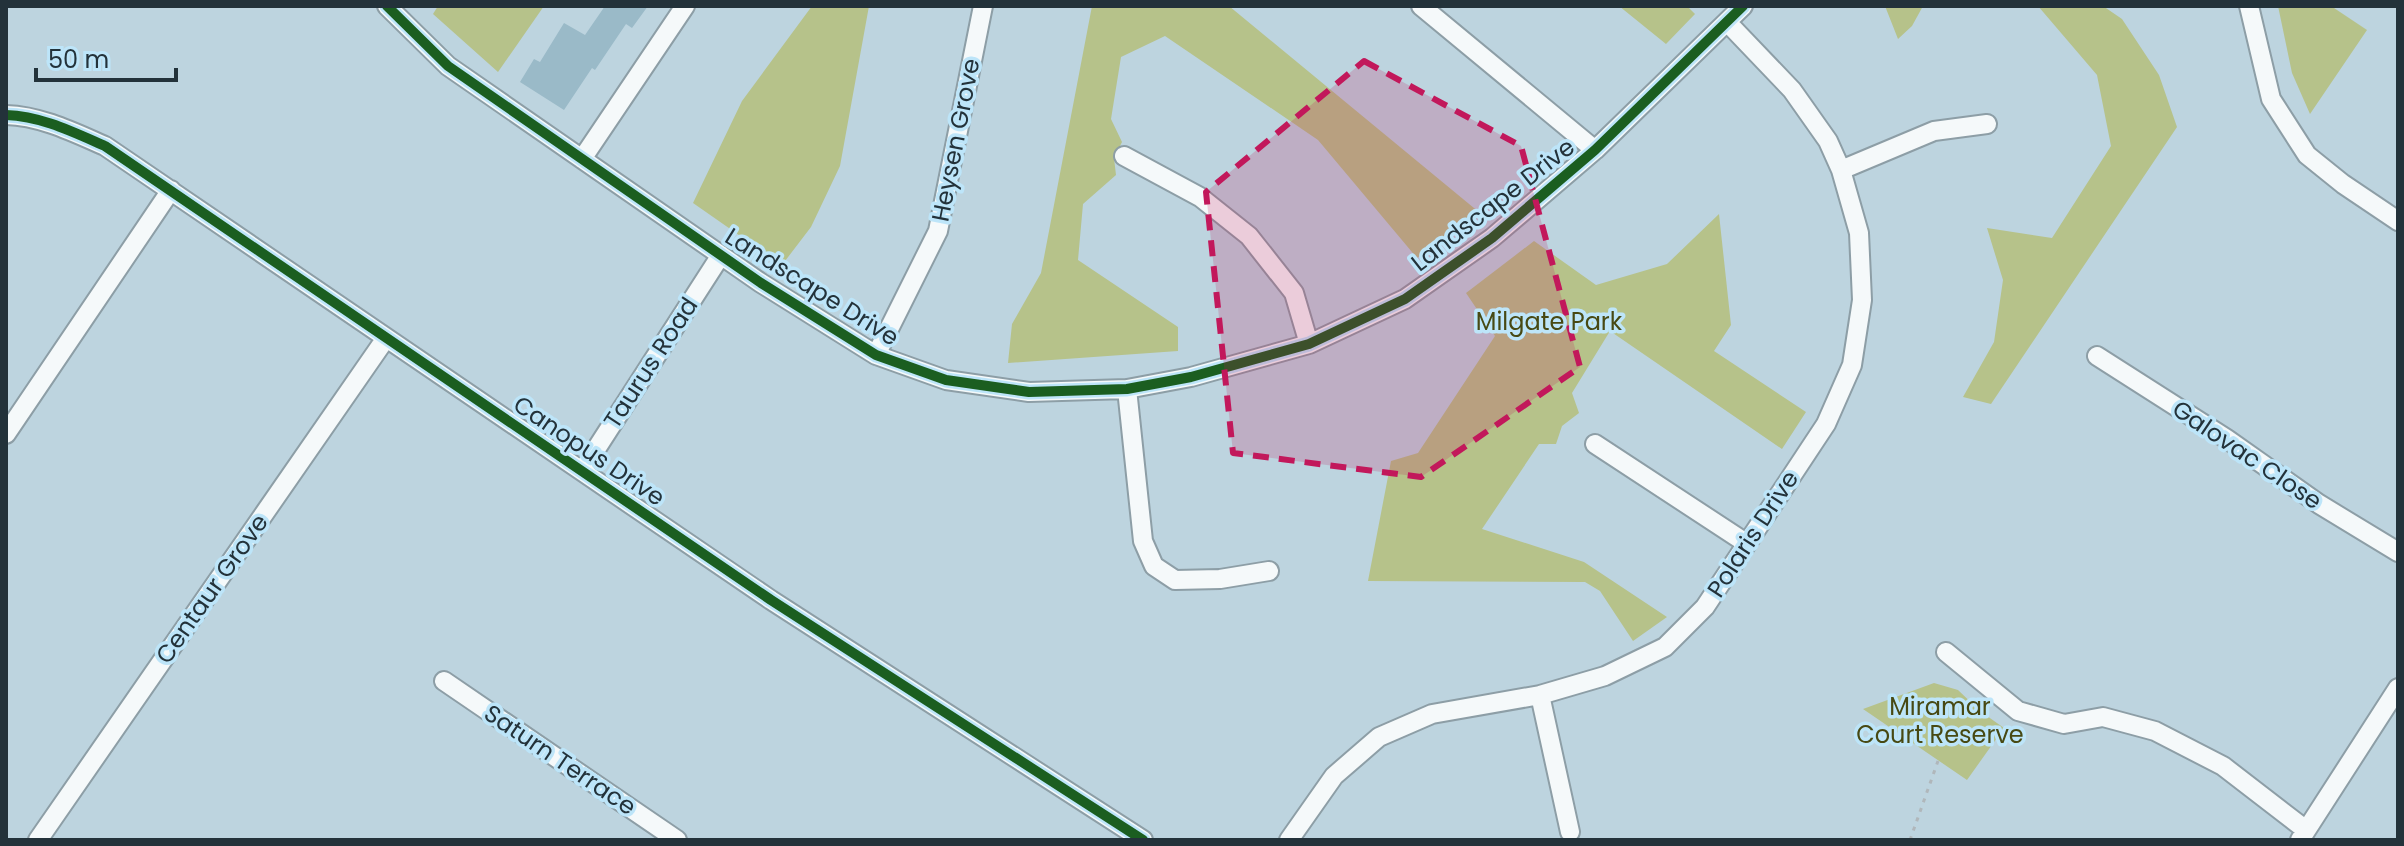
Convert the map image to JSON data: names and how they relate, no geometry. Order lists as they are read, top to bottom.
{
  "streets": {
    "street": [
      "Heysen Grove",
      "Landscape Drive",
      "Taurus Road",
      "Canopus Drive",
      "Galovac Close",
      "Polaris Drive",
      "Centaur Grove",
      "Saturn Terrace"
    ]
  },
  "crossings": [
    ["Heysen Grove", "Landscape Drive"],
    ["Landscape Drive", "Taurus Road"],
    ["Landscape Drive", "Polaris Drive"],
    ["Taurus Road", "Canopus Drive"],
    ["Canopus Drive", "Centaur Grove"]
  ],
  "parks": ["Milgate Park", "Miramar Court Reserve"],
  "scale_bar": "50 m"
}
